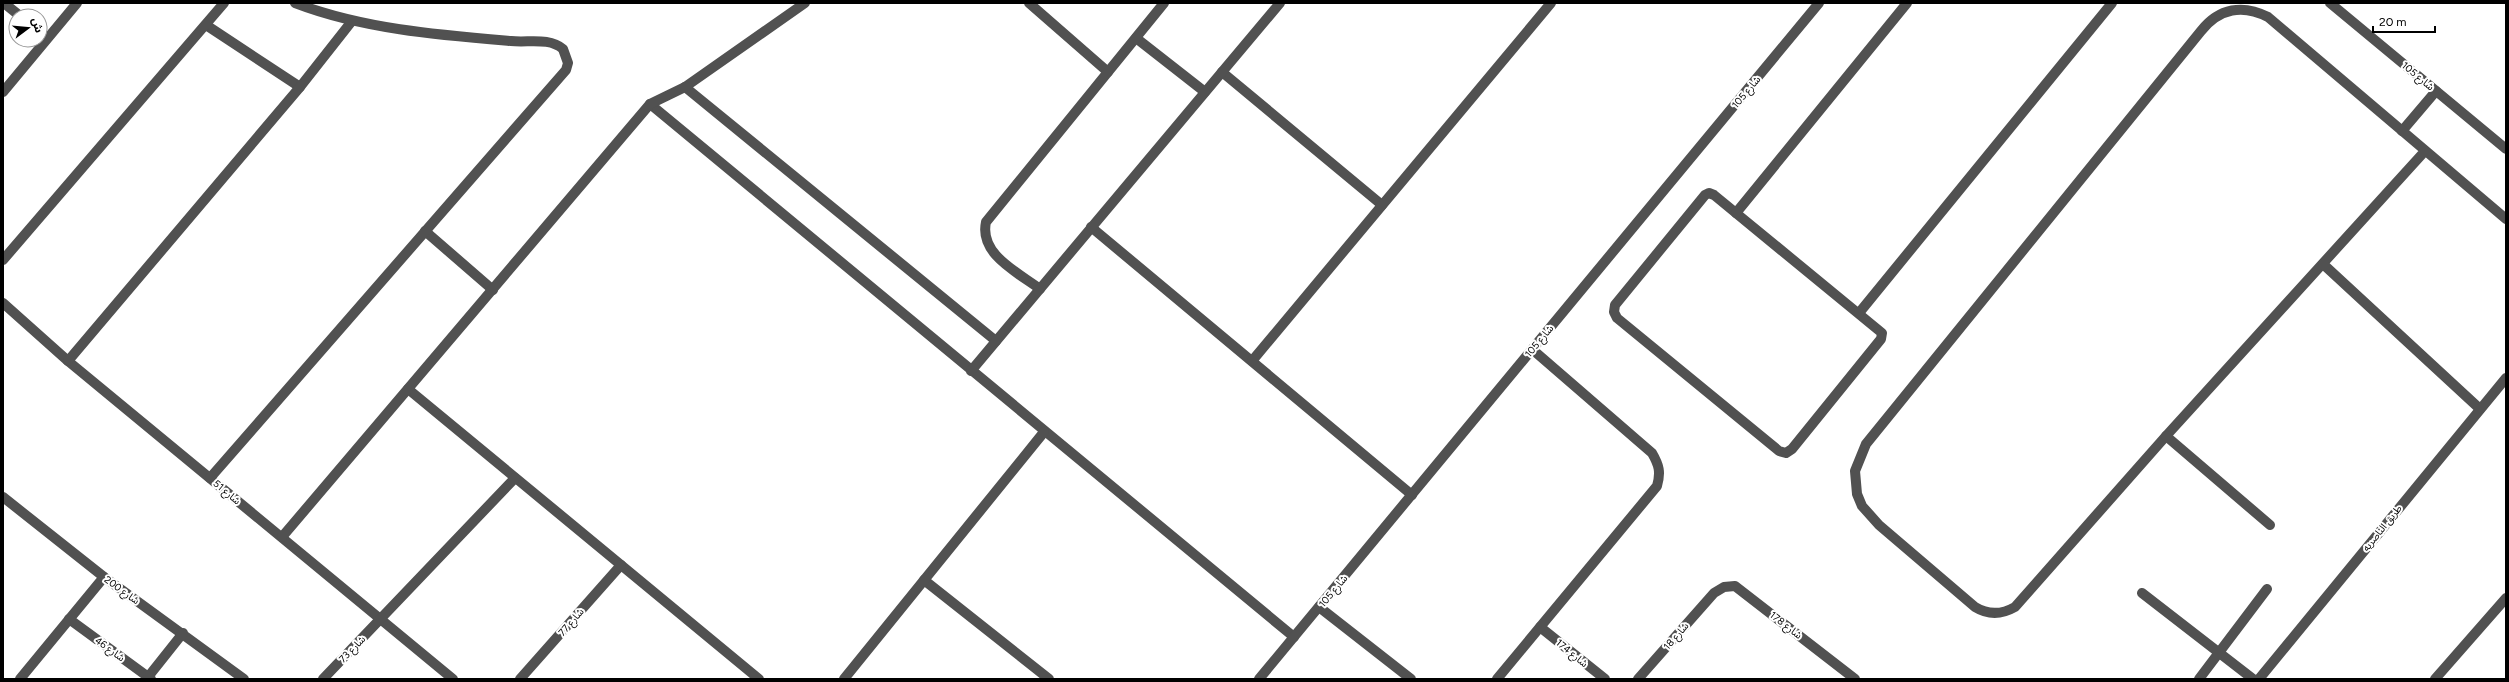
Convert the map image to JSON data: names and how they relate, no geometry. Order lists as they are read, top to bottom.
{
  "streets": {
    "street": [
      "شارع 105",
      "شارع 51",
      "طريق الناصريه",
      "شارع 200",
      "شارع 77",
      "شارع 178",
      "شارع 18",
      "شارع 46",
      "شارع 73",
      "شارع 174"
    ]
  },
  "crossings": [
    ["شارع 51", "شارع 73"],
    ["شارع 178", "شارع 18"]
  ],
  "scale_bar": "20 m",
  "north": "right"
}
